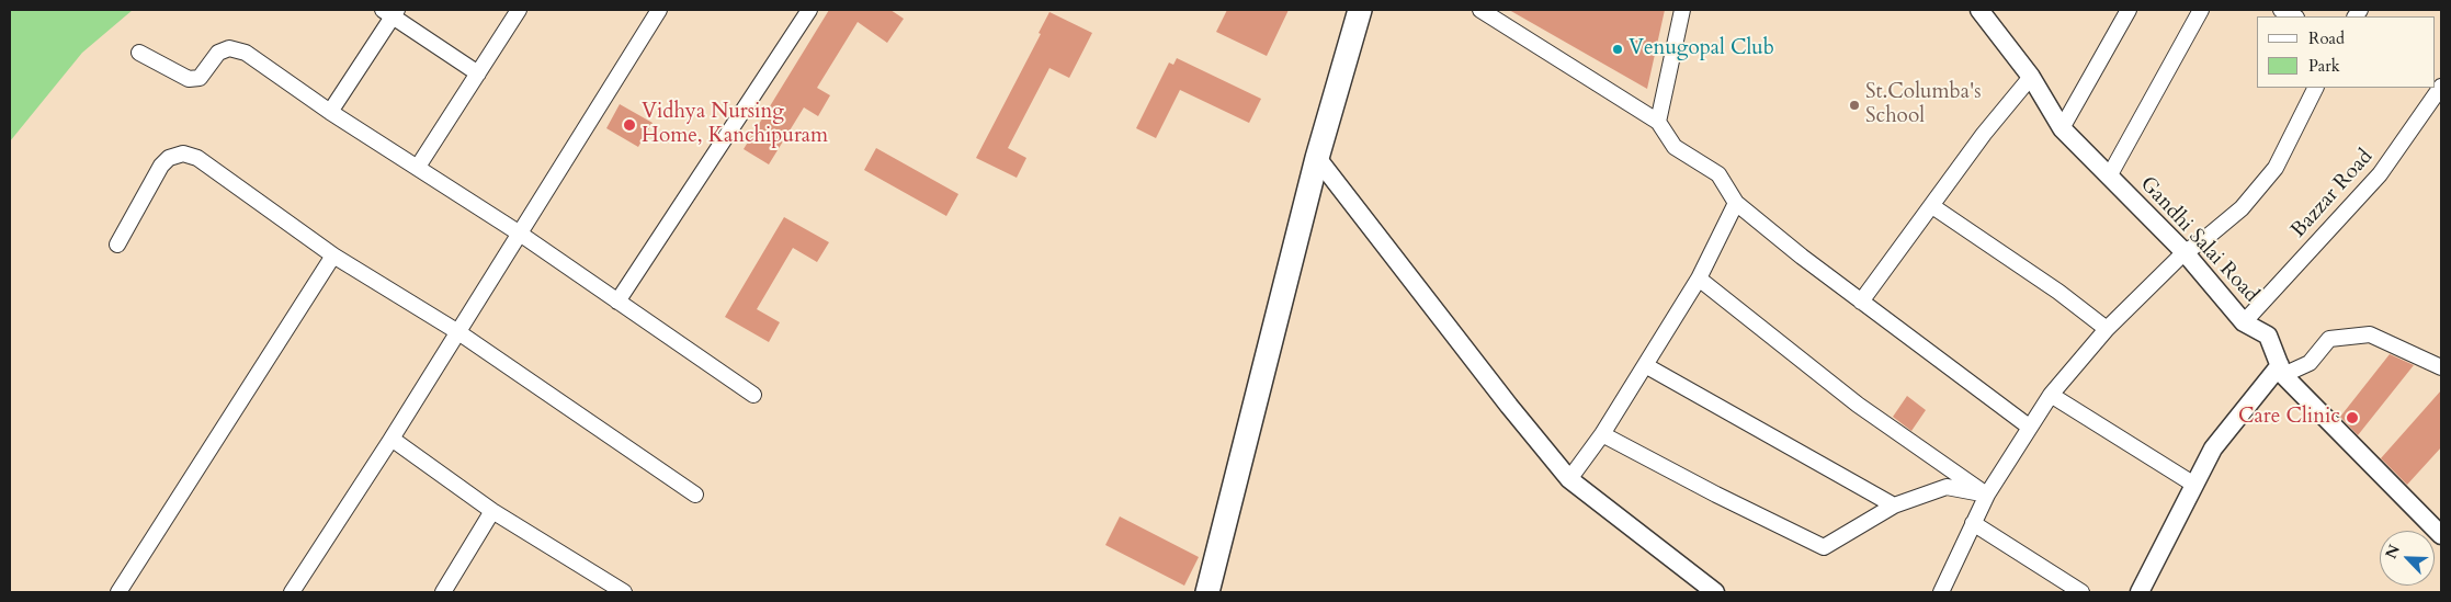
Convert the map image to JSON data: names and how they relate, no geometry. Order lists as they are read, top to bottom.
{
  "streets": {
    "street": ["Bazzar Road", "Gandhi Salai Road"]
  },
  "crossings": [
    ["Bazzar Road", "Gandhi Salai Road"]
  ],
  "places": [
    "Venugopal Club",
    "St.Columba's School",
    "Vidhya Nursing Home, Kanchipuram",
    "Care Clinic"
  ],
  "legend": ["Road", "Park"],
  "north": "top left"
}
